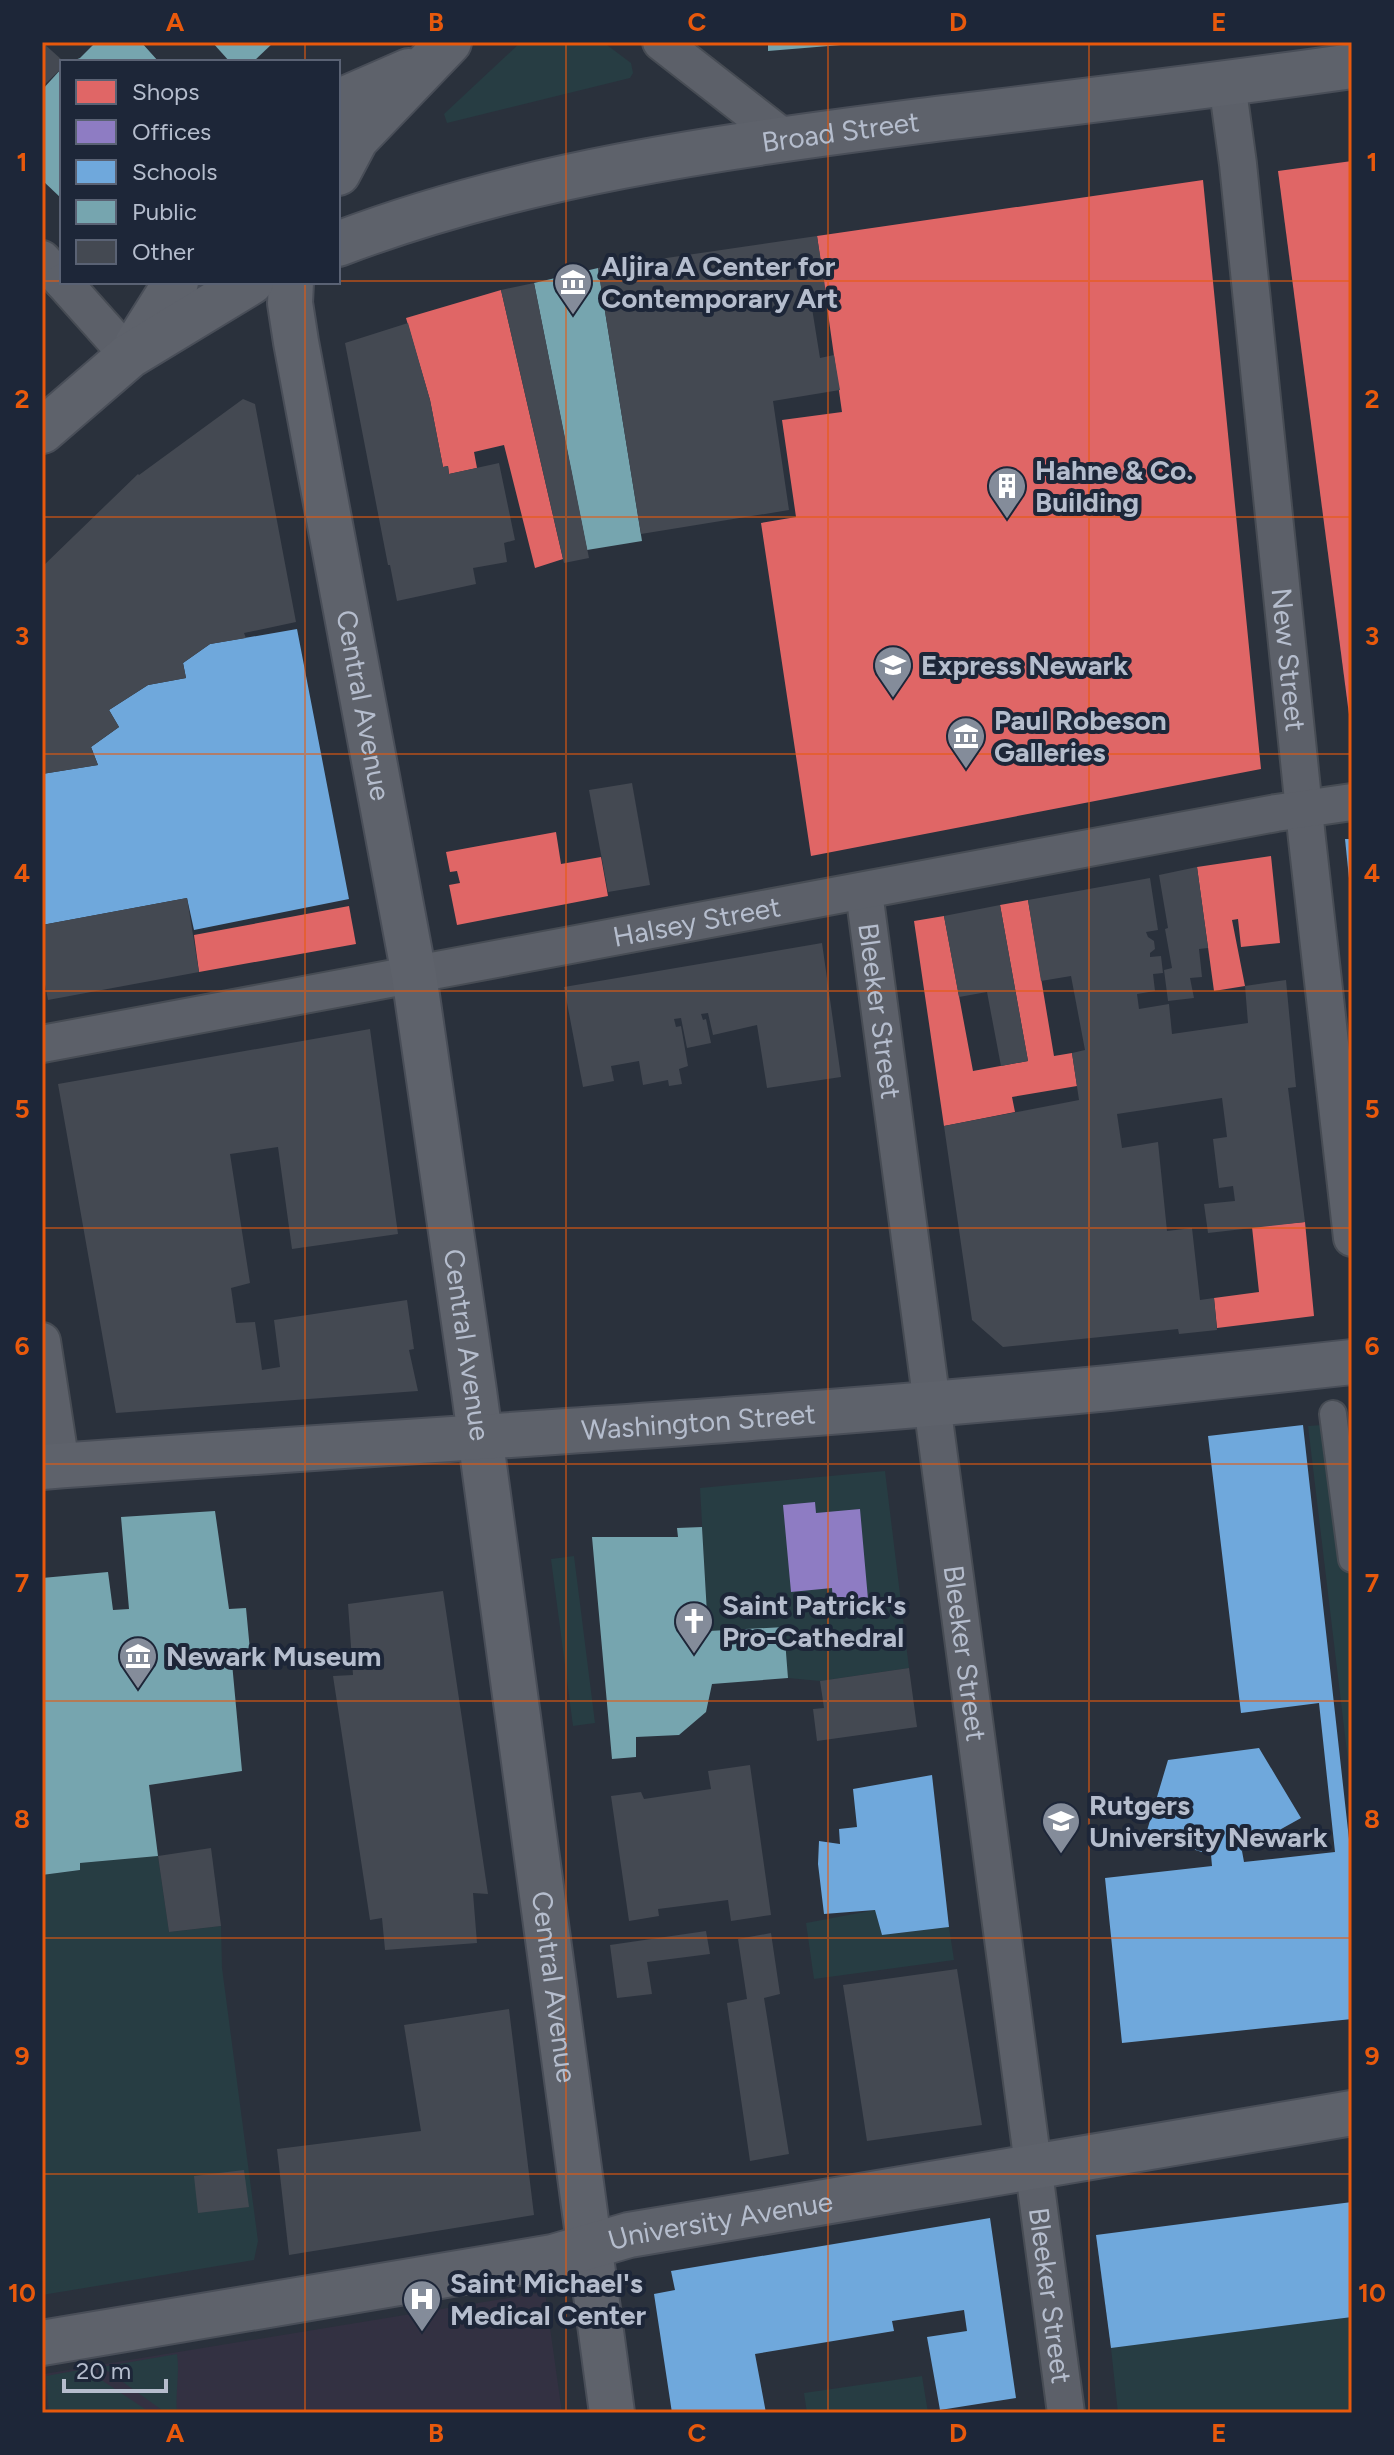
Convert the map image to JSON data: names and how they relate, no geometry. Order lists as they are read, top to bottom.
{
  "streets": {
    "main road": [
      "Broad Street",
      "Central Avenue",
      "Washington Street",
      "University Avenue"
    ],
    "street": ["New Street", "Halsey Street", "Bleeker Street"]
  },
  "crossings": [
    ["Broad Street", "New Street"],
    ["New Street", "Halsey Street"],
    ["Central Avenue", "Halsey Street"],
    ["Central Avenue", "Washington Street"],
    ["Central Avenue", "University Avenue"],
    ["Halsey Street", "Bleeker Street"],
    ["Bleeker Street", "Washington Street"],
    ["Bleeker Street", "University Avenue"]
  ],
  "places": {
    "museum": ["Aljira A Center for Contemporary Art", "Paul Robeson Galleries", "Newark Museum"],
    "building": ["Hahne & Co. Building"],
    "school or university": ["Express Newark", "Rutgers University Newark"],
    "church": ["Saint Patrick's Pro-Cathedral"],
    "hospital": ["Saint Michael's Medical Center"]
  },
  "legend": [
    "Shops",
    "Offices",
    "Schools",
    "Public",
    "Other"
  ],
  "scale_bar": "20 m",
  "grid": {
    "columns": [
      "A",
      "B",
      "C",
      "D",
      "E"
    ],
    "rows": [
      "1",
      "2",
      "3",
      "4",
      "5",
      "6",
      "7",
      "8",
      "9",
      "10"
    ]
  }
}
